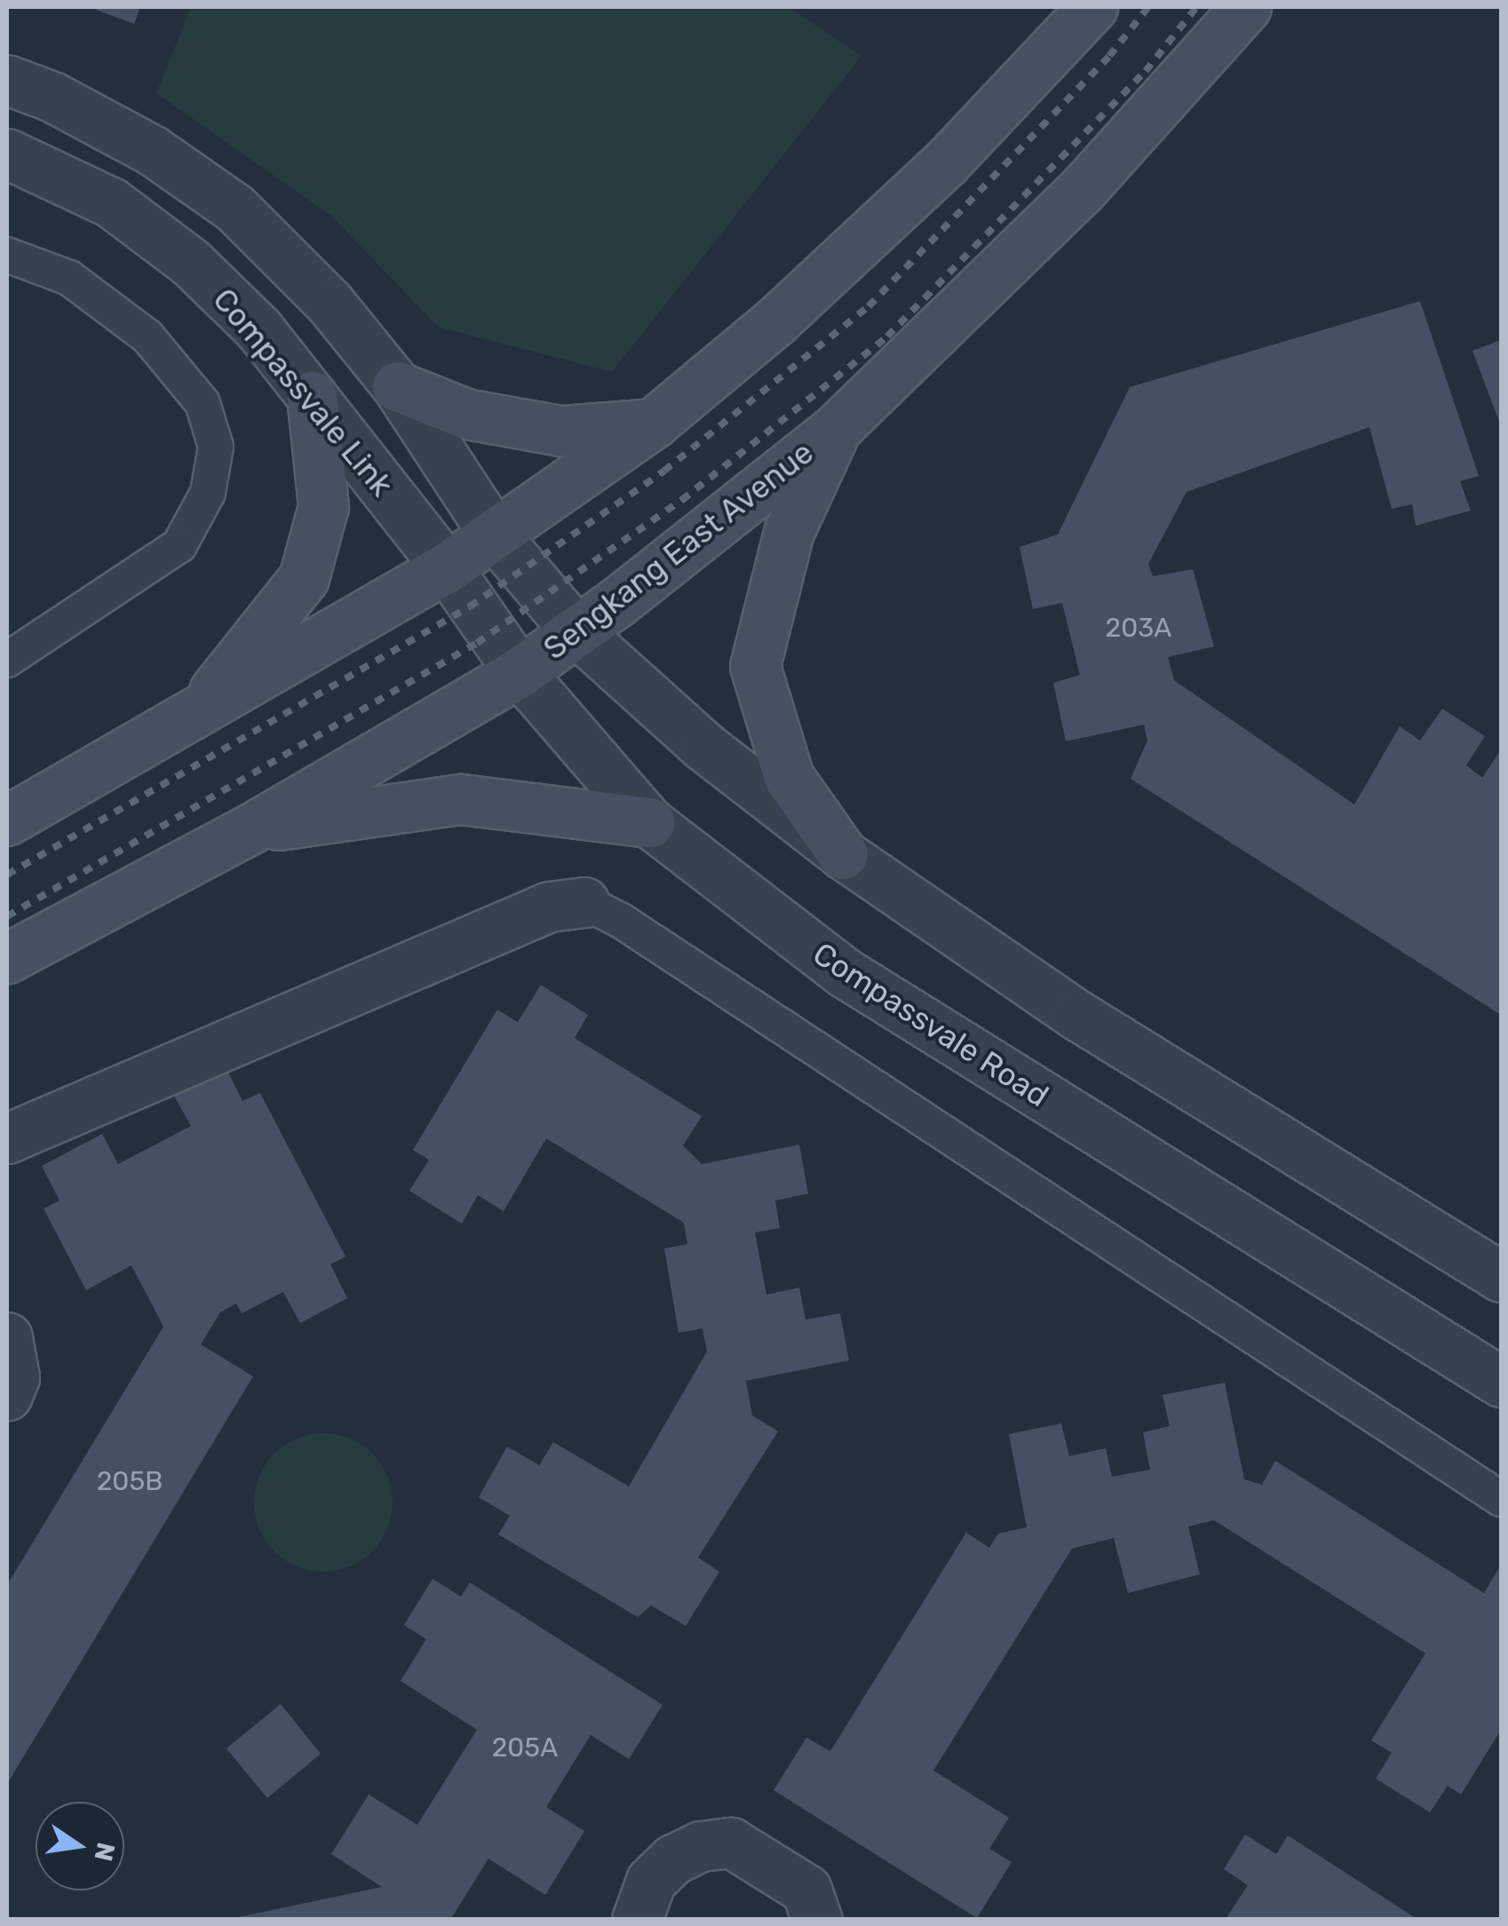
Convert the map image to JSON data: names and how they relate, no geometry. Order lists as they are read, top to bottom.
{
  "streets": {
    "main road": ["Sengkang East Avenue"],
    "street": ["Compassvale Link", "Compassvale Road"]
  },
  "crossings": [
    ["Compassvale Link", "Compassvale Road"],
    ["Sengkang East Avenue", "Compassvale Road"]
  ],
  "house_numbers": ["203A", "205B", "205A"],
  "north": "right"
}
